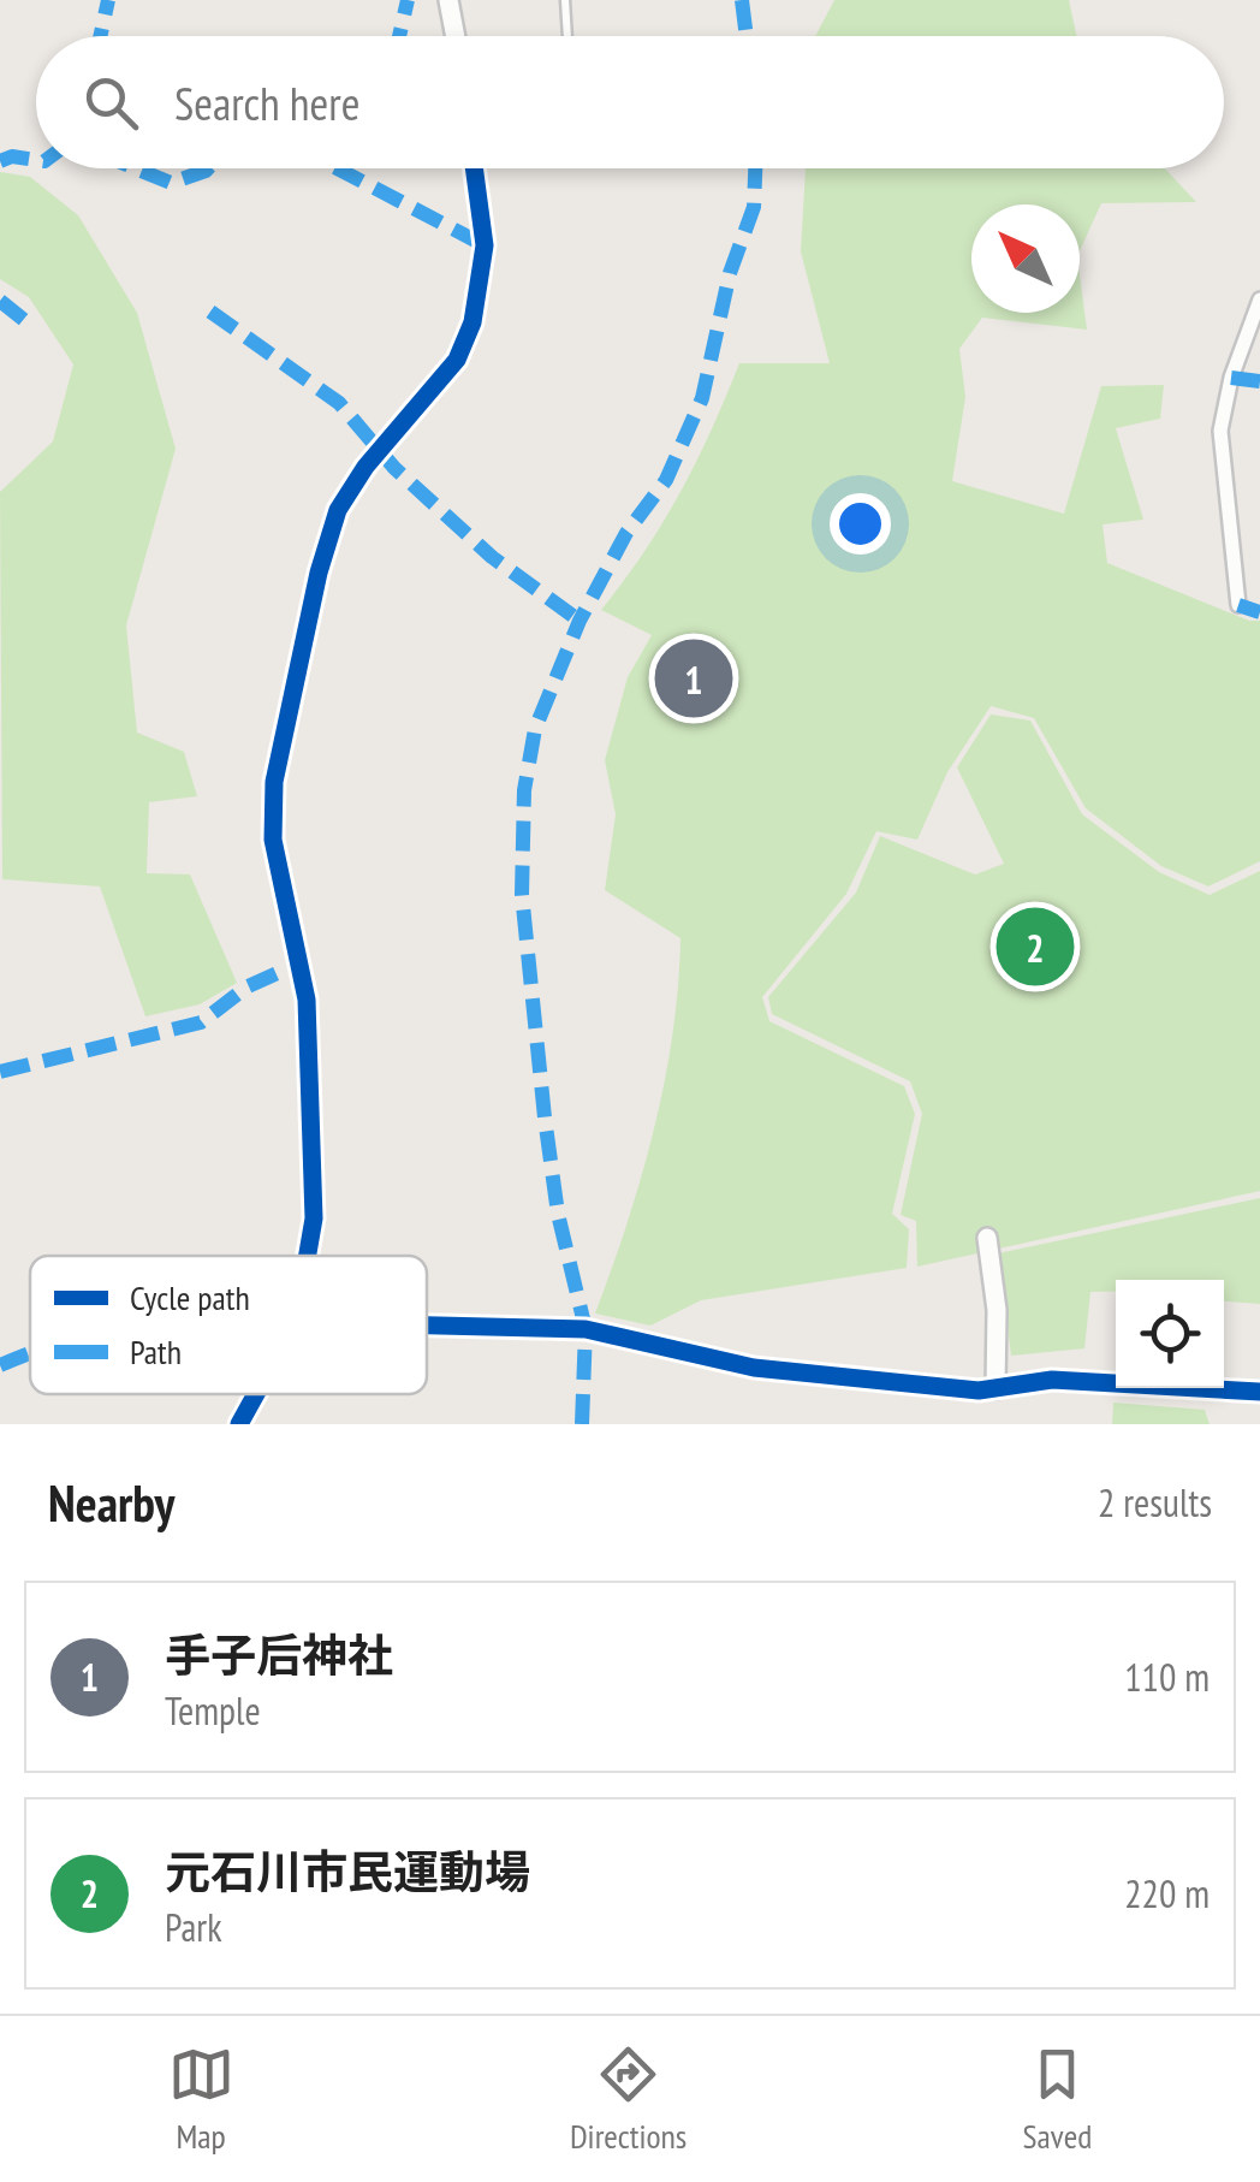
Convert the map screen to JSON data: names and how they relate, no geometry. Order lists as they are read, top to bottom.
{
  "legend": ["Cycle path", "Path"],
  "north": "top left",
  "page": {
    "search": "Search here",
    "pins": ["1", "2"],
    "heading": ["Nearby", "2 results"],
    "list": [
      {
        "mark": "1",
        "name": "手子后神社",
        "note": "Temple",
        "value": "110 m"
      },
      {
        "mark": "2",
        "name": "元石川市民運動場",
        "note": "Park",
        "value": "220 m"
      }
    ],
    "nav": ["Map", "Directions", "Saved"]
  }
}
